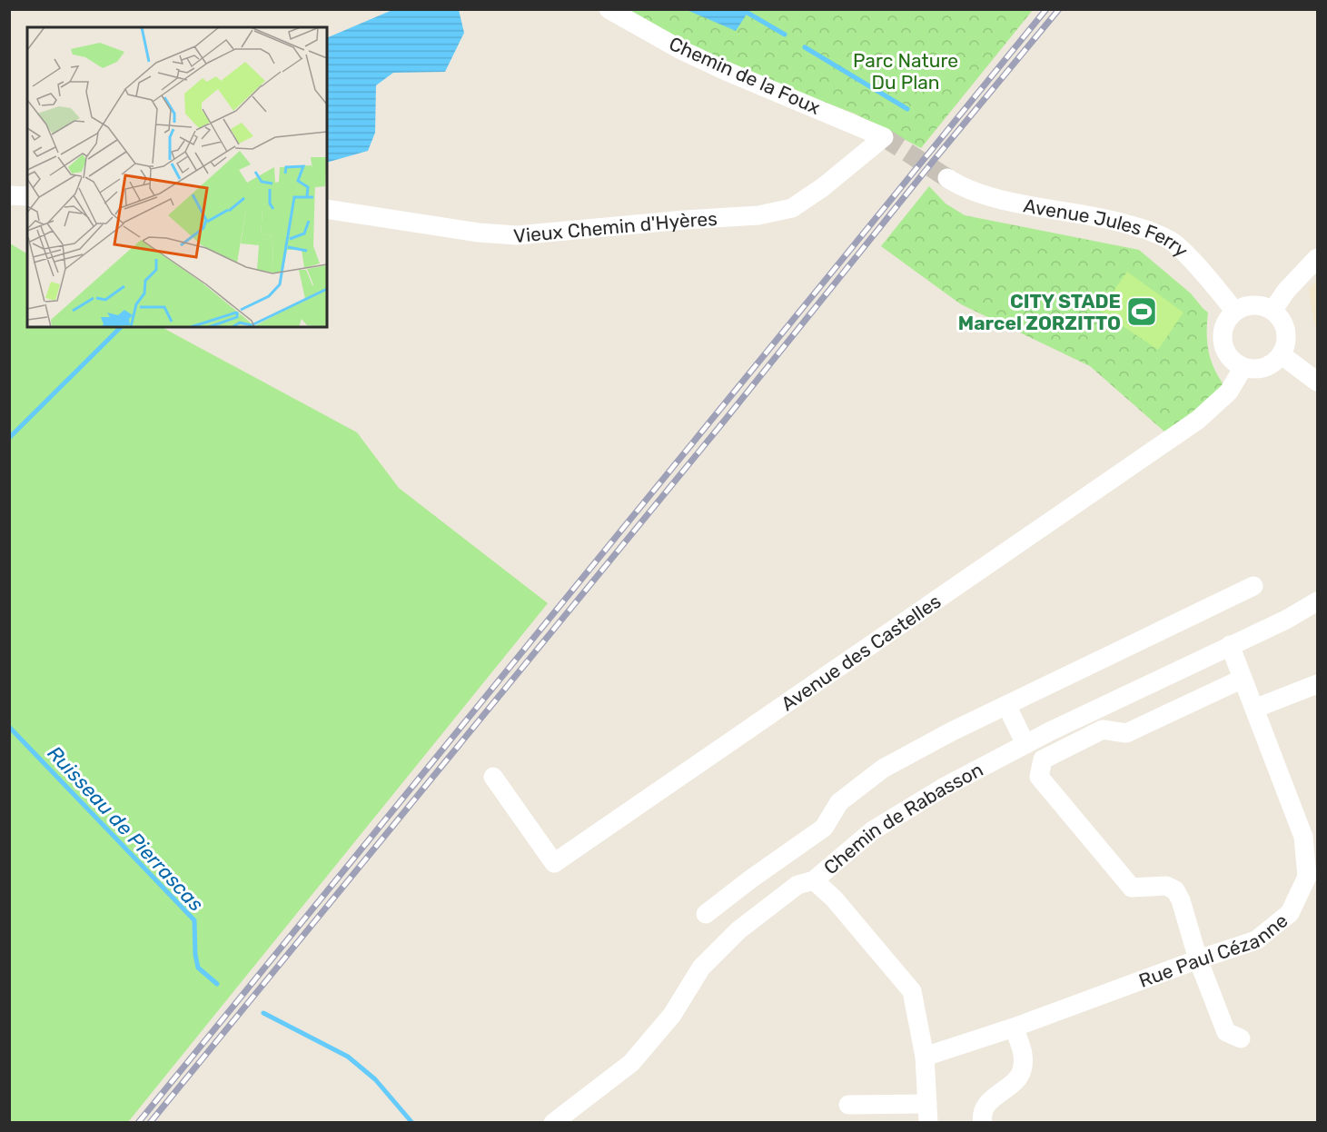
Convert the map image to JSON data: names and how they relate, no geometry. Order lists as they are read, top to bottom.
{
  "streets": {
    "street": [
      "Chemin de la Foux",
      "Vieux Chemin d'Hyères",
      "Avenue Jules Ferry",
      "Avenue des Castelles",
      "Chemin de Rabasson",
      "Rue Paul Cézanne"
    ]
  },
  "crossings": [
    ["Chemin de la Foux", "Vieux Chemin d'Hyères"],
    ["Avenue Jules Ferry", "Avenue des Castelles"],
    ["Chemin de Rabasson", "Rue Paul Cézanne"]
  ],
  "water": ["Ruisseau de Pierrascas"],
  "parks": ["Parc Nature Du Plan"],
  "places": {
    "sports": ["CITY STADE Marcel ZORZITTO"]
  }
}
